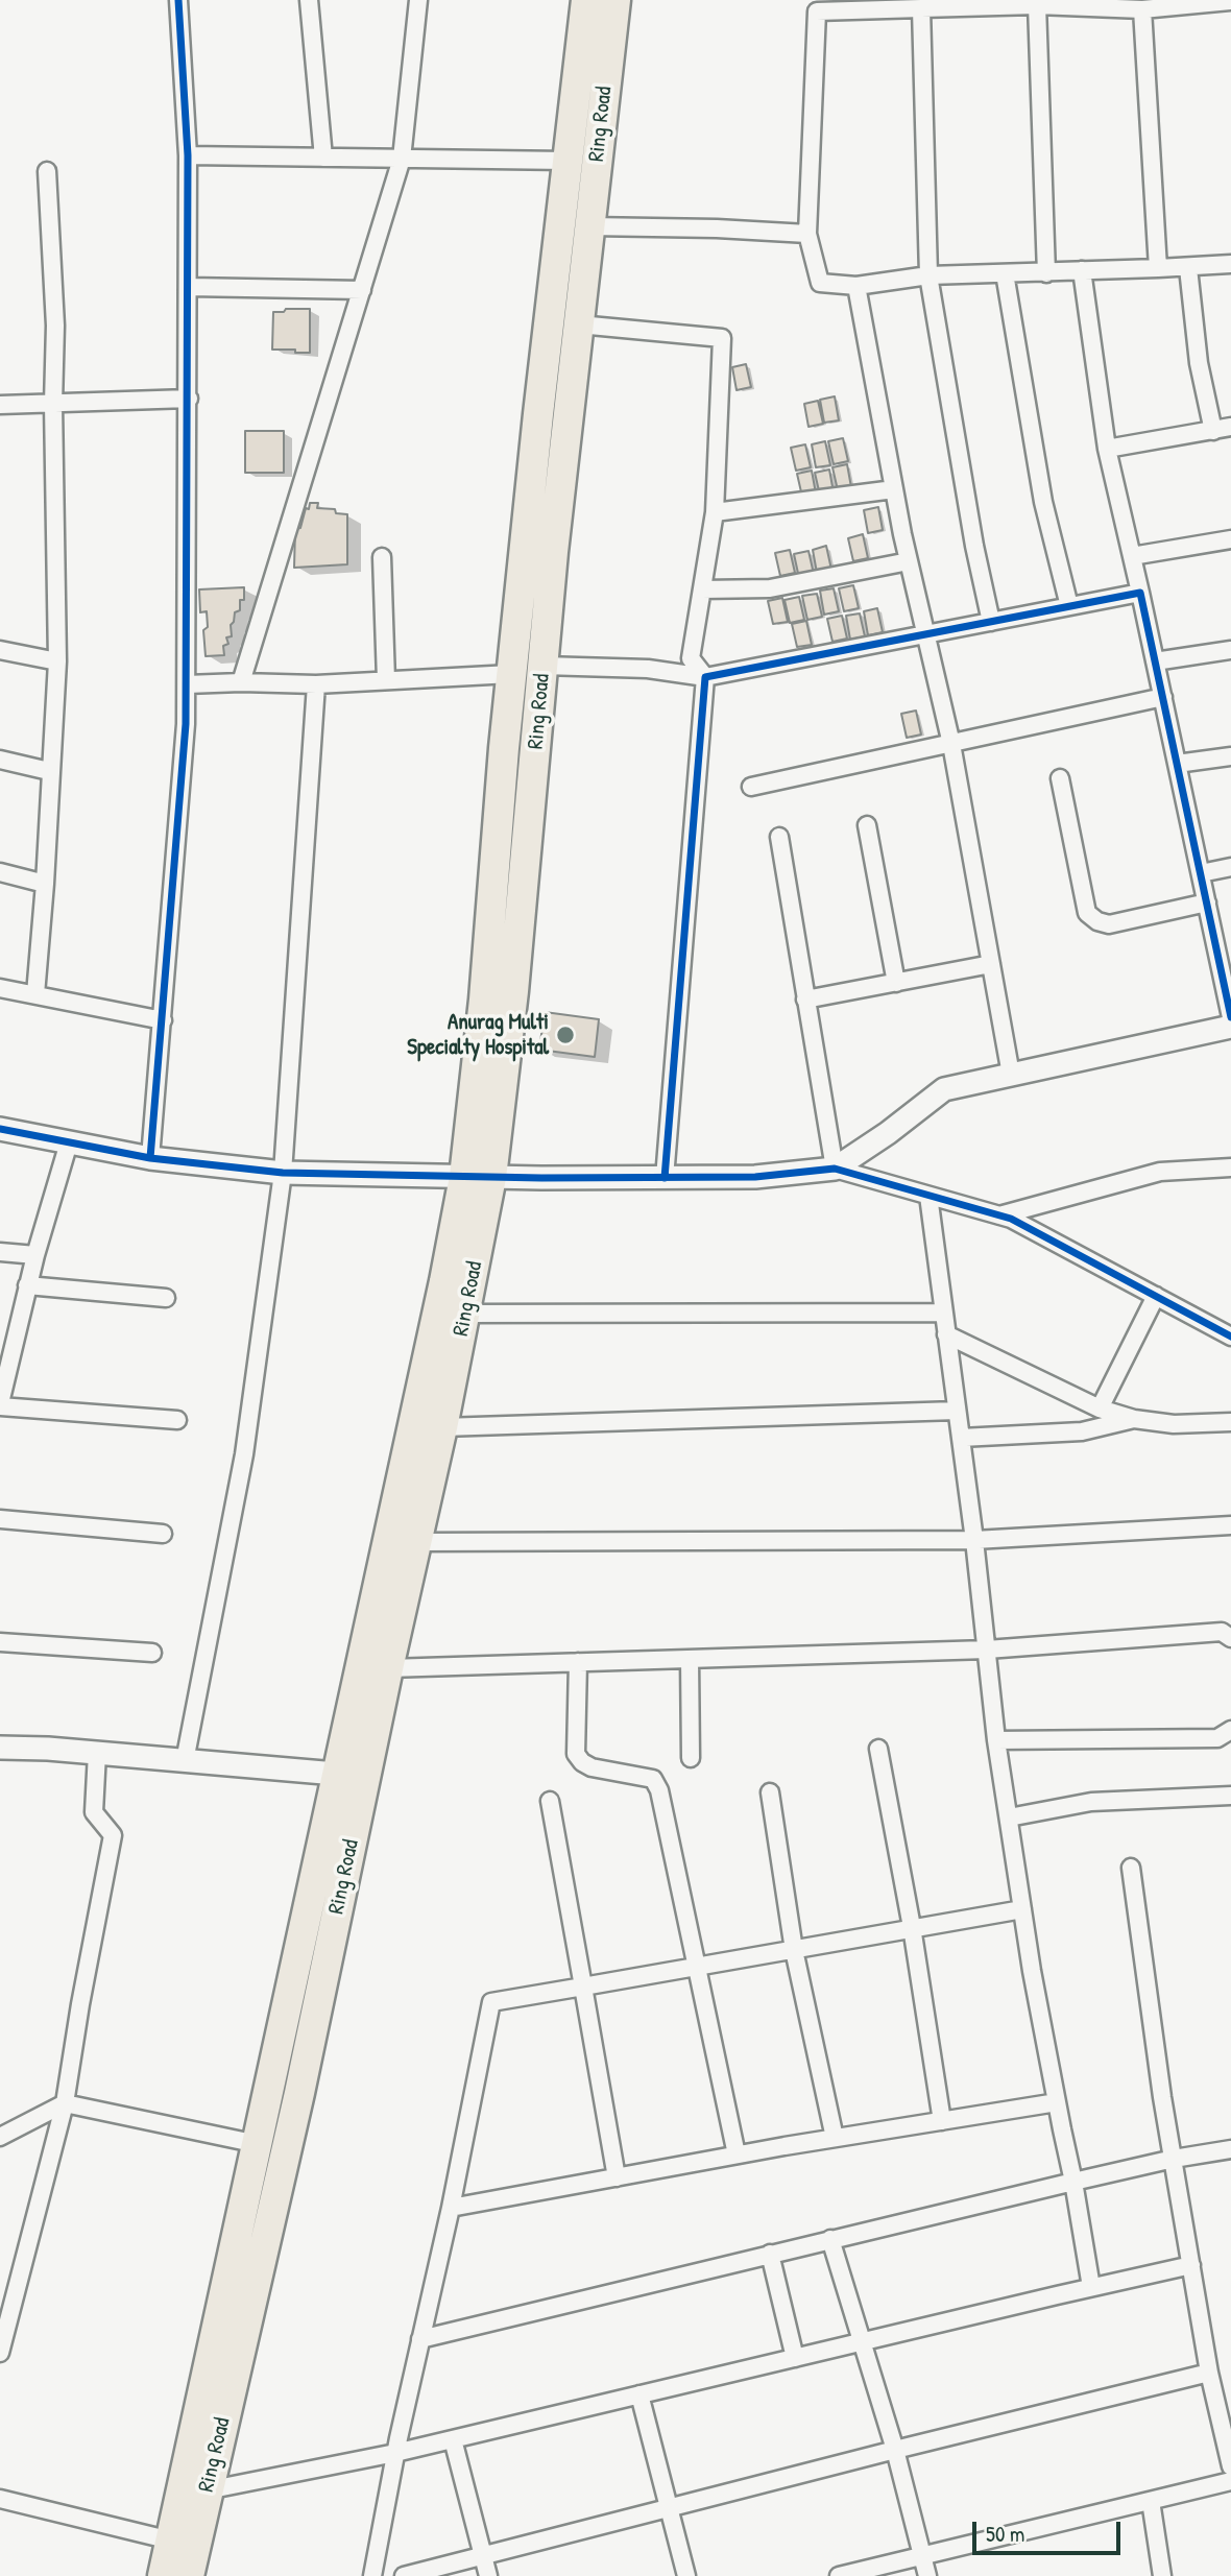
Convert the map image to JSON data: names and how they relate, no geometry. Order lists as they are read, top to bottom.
{
  "streets": {
    "highway": ["Ring Road"]
  },
  "places": ["Anurag Multi Specialty Hospital"],
  "scale_bar": "50 m"
}
